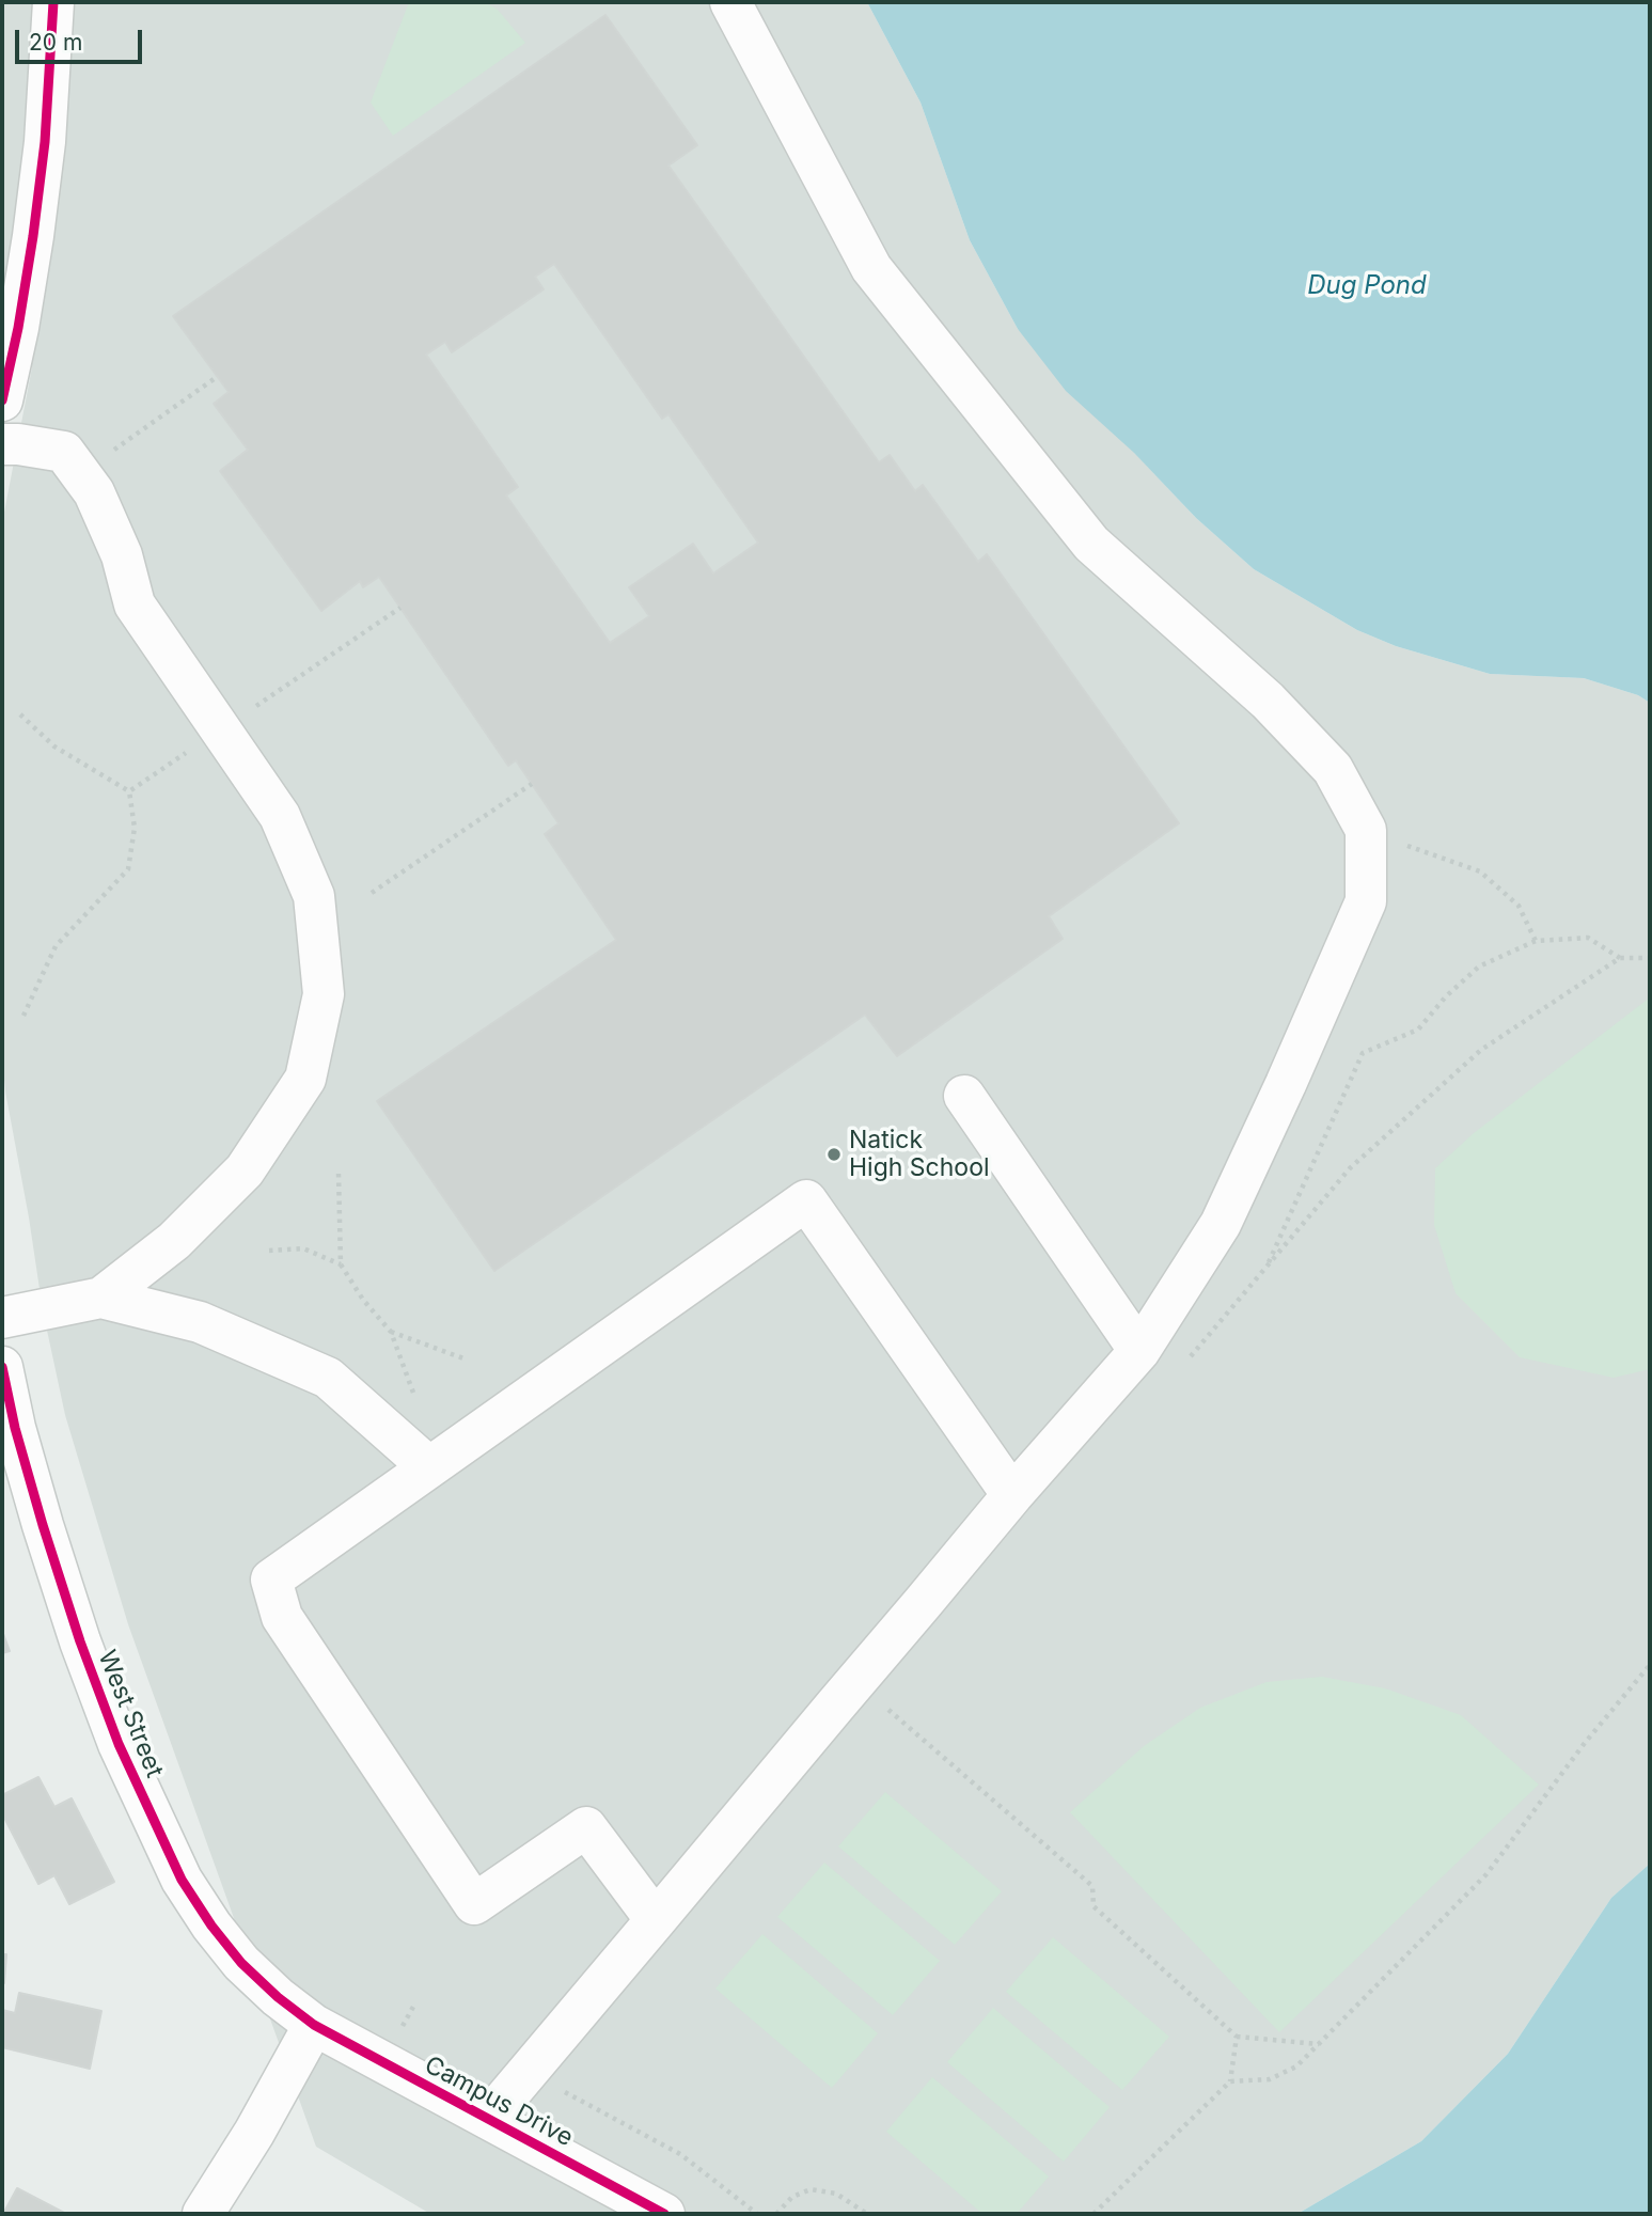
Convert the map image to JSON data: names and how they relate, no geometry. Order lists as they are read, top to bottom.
{
  "streets": {
    "street": ["West Street", "Campus Drive"]
  },
  "crossings": [
    ["West Street", "Campus Drive"]
  ],
  "water": ["Dug Pond"],
  "places": ["Natick High School"],
  "scale_bar": "20 m"
}
